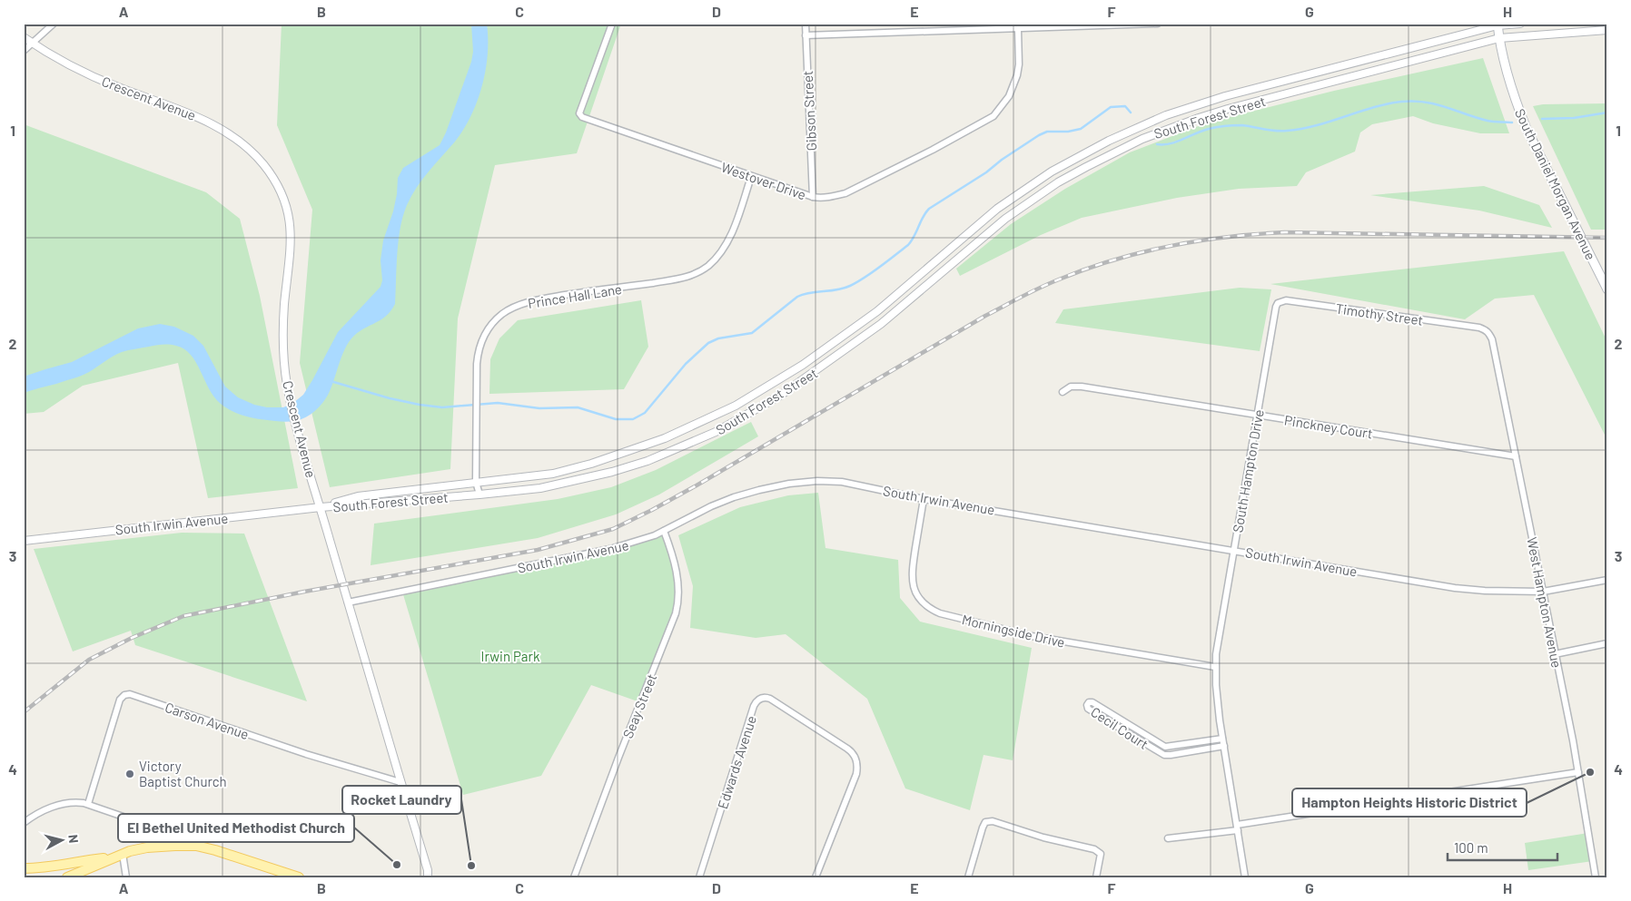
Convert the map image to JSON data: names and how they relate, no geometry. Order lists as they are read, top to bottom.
{
  "streets": {
    "main road": ["South Daniel Morgan Avenue"],
    "street": [
      "Crescent Avenue",
      "Gibson Street",
      "South Forest Street",
      "Westover Drive",
      "Prince Hall Lane",
      "Timothy Street",
      "Pinckney Court",
      "South Hampton Drive",
      "South Irwin Avenue",
      "West Hampton Avenue",
      "Morningside Drive",
      "Seay Street",
      "Carson Avenue",
      "Cecil Court",
      "Edwards Avenue"
    ]
  },
  "crossings": [
    ["Crescent Avenue", "South Forest Street"],
    ["Crescent Avenue", "South Irwin Avenue"],
    ["Crescent Avenue", "Carson Avenue"],
    ["Gibson Street", "Westover Drive"],
    ["South Forest Street", "South Daniel Morgan Avenue"],
    ["South Forest Street", "Prince Hall Lane"],
    ["South Forest Street", "South Irwin Avenue"],
    ["Westover Drive", "Prince Hall Lane"],
    ["Timothy Street", "South Hampton Drive"],
    ["Timothy Street", "West Hampton Avenue"],
    ["Pinckney Court", "South Hampton Drive"],
    ["Pinckney Court", "West Hampton Avenue"],
    ["South Hampton Drive", "South Irwin Avenue"],
    ["South Hampton Drive", "Morningside Drive"],
    ["South Hampton Drive", "Cecil Court"],
    ["South Irwin Avenue", "West Hampton Avenue"],
    ["South Irwin Avenue", "Morningside Drive"],
    ["South Irwin Avenue", "Seay Street"]
  ],
  "parks": ["Irwin Park"],
  "places": [
    "Hampton Heights Historic District",
    "Victory Baptist Church",
    "El Bethel United Methodist Church",
    "Rocket Laundry"
  ],
  "scale_bar": "100 m",
  "north": "right",
  "grid": {
    "columns": [
      "A",
      "B",
      "C",
      "D",
      "E",
      "F",
      "G",
      "H"
    ],
    "rows": [
      "1",
      "2",
      "3",
      "4"
    ]
  }
}
